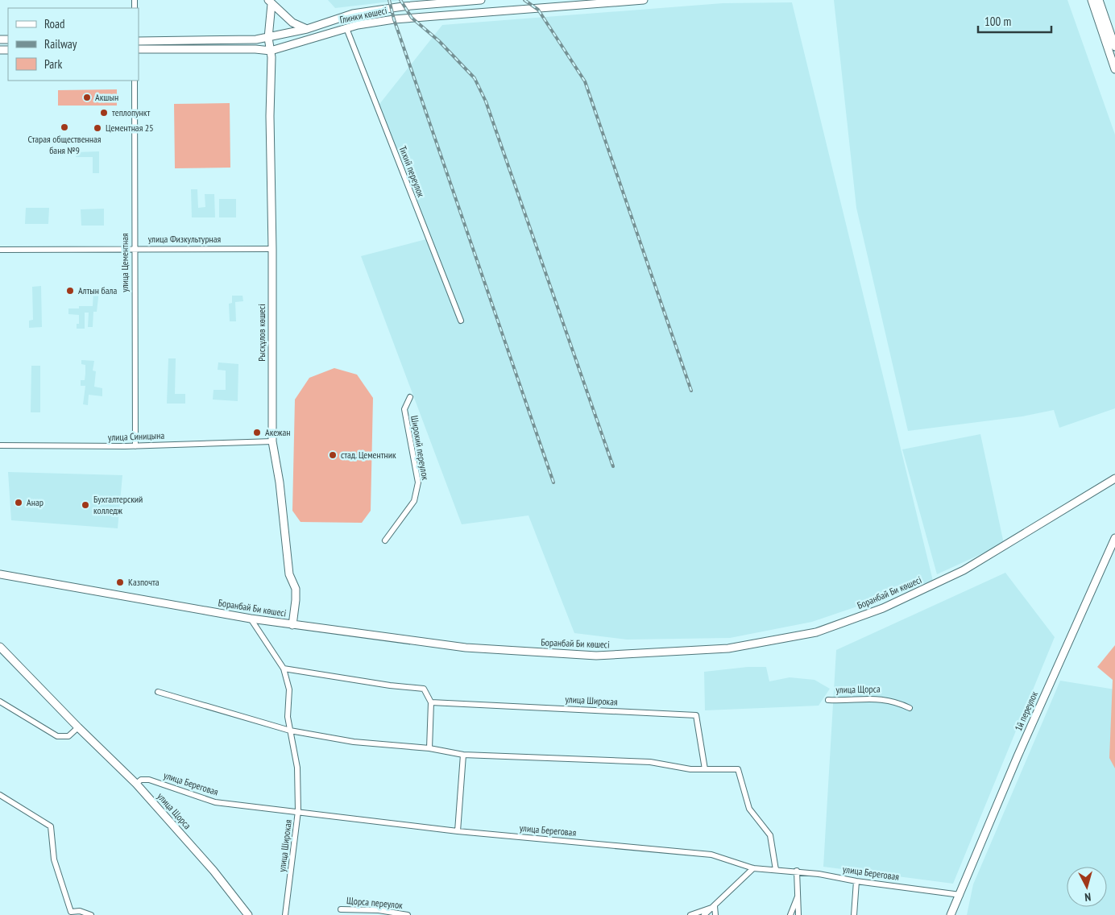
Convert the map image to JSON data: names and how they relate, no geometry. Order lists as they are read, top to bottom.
{
  "streets": {
    "main road": [
      "Глинки көшесі",
      "Рысқұлов көшесі",
      "Боранбай Би көшесі",
      "улица Щорса",
      "1й переулок"
    ],
    "street": [
      "Тихий переулок",
      "улица Физкультурная",
      "улица Цементная",
      "улица Синицына",
      "Широкий переулок",
      "улица Широкая",
      "улица Береговая",
      "Щорса переулок"
    ]
  },
  "crossings": [
    ["Глинки көшесі", "Тихий переулок"],
    ["Глинки көшесі", "Рысқұлов көшесі"],
    ["улица Физкультурная", "улица Цементная"],
    ["улица Физкультурная", "Рысқұлов көшесі"],
    ["улица Цементная", "улица Синицына"],
    ["Рысқұлов көшесі", "улица Синицына"],
    ["Рысқұлов көшесі", "Боранбай Би көшесі"],
    ["Боранбай Би көшесі", "улица Широкая"],
    ["улица Щорса", "улица Береговая"],
    ["улица Широкая", "улица Береговая"],
    ["1й переулок", "улица Береговая"]
  ],
  "places": [
    "Акшын",
    "теплопункт",
    "Старая общественная баня №9",
    "Цементная 25",
    "Алтын бала",
    "Акежан",
    "стад. Цементник",
    "Анар",
    "Бухгалтерский колледж",
    "Казпочта"
  ],
  "legend": ["Road", "Railway", "Park"],
  "scale_bar": "100 m",
  "north": "bottom"
}
